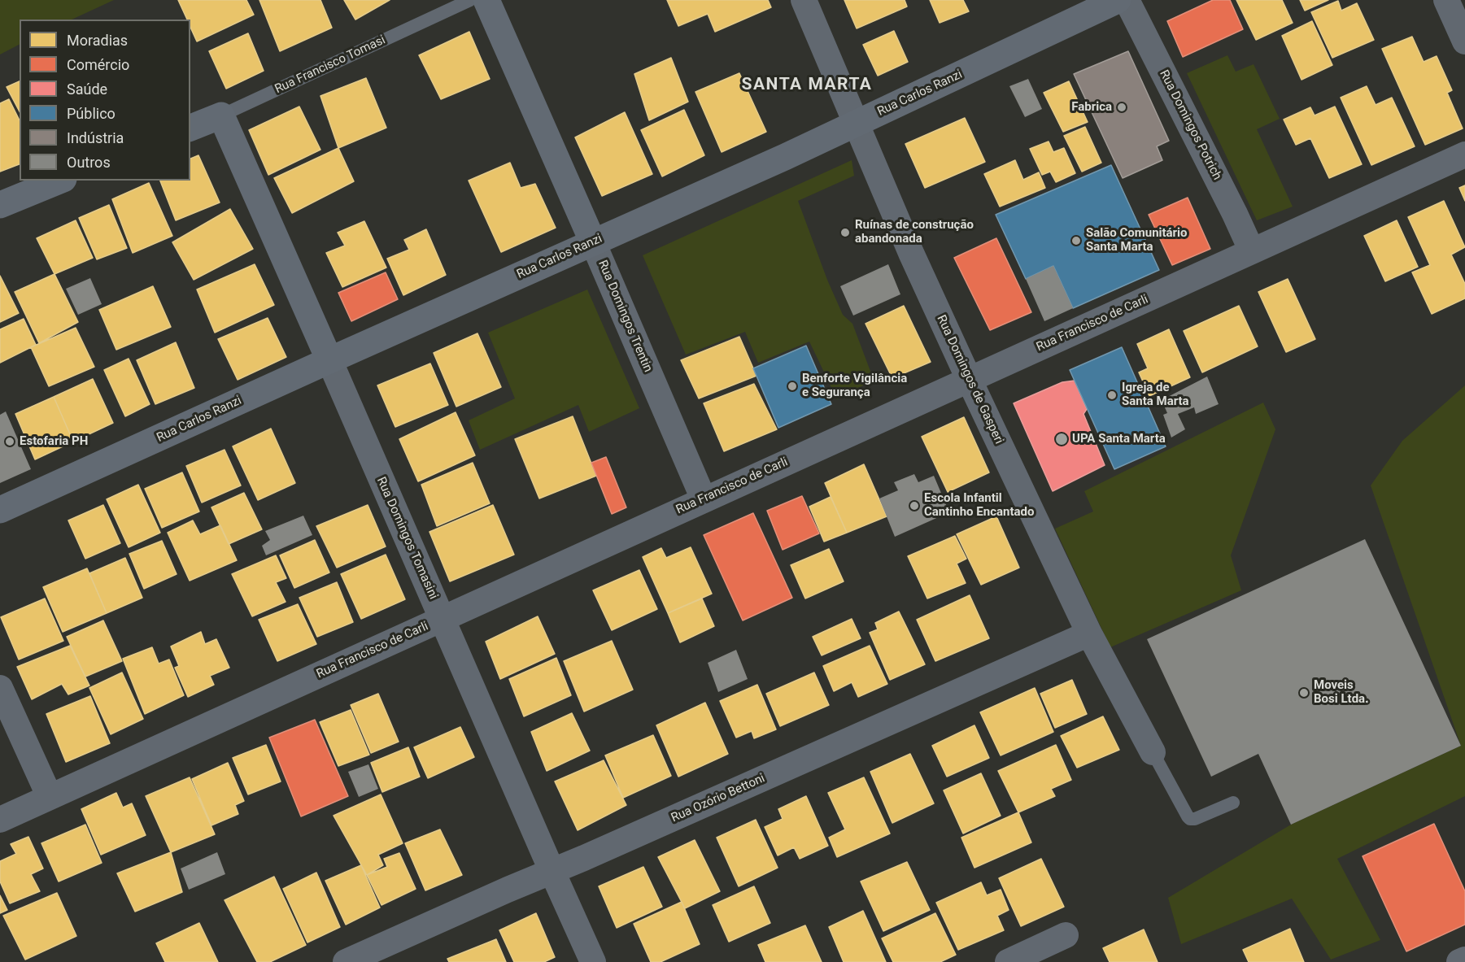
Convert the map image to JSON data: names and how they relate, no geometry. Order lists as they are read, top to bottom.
{
  "streets": {
    "main road": [
      "Rua Francisco Tomasi",
      "Rua Carlos Ranzi",
      "Rua Domingos Trentin",
      "Rua Domingos Tomasini"
    ],
    "street": [
      "Rua Domingos Potrich",
      "Rua Francisco de Carli",
      "Rua Domingos de Gasperi",
      "Rua Ozório Bettoni"
    ]
  },
  "crossings": [
    ["Rua Francisco Tomasi", "Rua Domingos Tomasini"],
    ["Rua Carlos Ranzi", "Rua Domingos Trentin"],
    ["Rua Carlos Ranzi", "Rua Domingos de Gasperi"],
    ["Rua Carlos Ranzi", "Rua Domingos Tomasini"],
    ["Rua Domingos Potrich", "Rua Francisco de Carli"],
    ["Rua Domingos Trentin", "Rua Francisco de Carli"],
    ["Rua Francisco de Carli", "Rua Domingos de Gasperi"],
    ["Rua Francisco de Carli", "Rua Domingos Tomasini"],
    ["Rua Domingos de Gasperi", "Rua Ozório Bettoni"],
    ["Rua Domingos Tomasini", "Rua Ozório Bettoni"]
  ],
  "districts": ["SANTA MARTA"],
  "places": [
    "Fabrica",
    "Ruínas de construção abandonada",
    "Salão Comunitário Santa Marta",
    "Benforte Vigilância e Segurança",
    "Igreja de Santa Marta",
    "UPA Santa Marta",
    "Estofaria PH",
    "Escola Infantil Cantinho Encantado",
    "Moveis Bosi Ltda."
  ],
  "legend": [
    "Moradias",
    "Comércio",
    "Saúde",
    "Público",
    "Indústria",
    "Outros"
  ]
}
